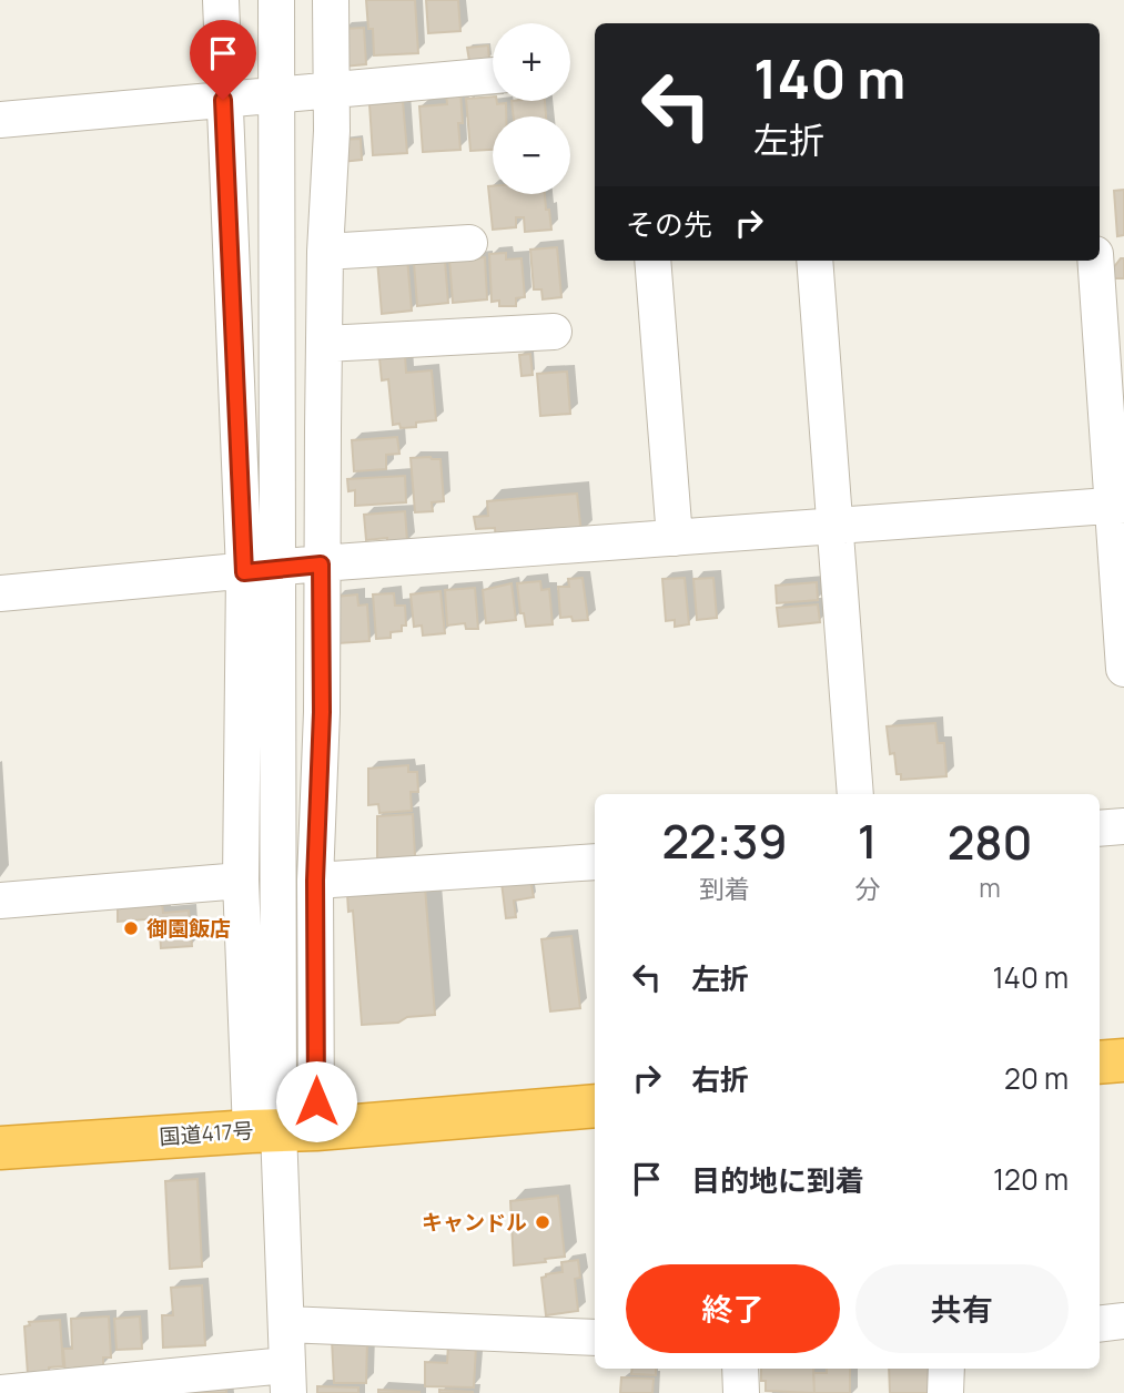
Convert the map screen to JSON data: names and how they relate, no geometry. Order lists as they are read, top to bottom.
{
  "streets": {
    "highway": ["国道417号"]
  },
  "places": ["御園飯店", "キャンドル"],
  "page": {
    "map_buttons": ["+", "−"],
    "turn": ["140 m", "左折"],
    "then": "その先",
    "eta": [
      "22:39",
      "到着",
      "1",
      "分",
      "280",
      "m"
    ],
    "list": [
      {
        "name": "左折",
        "value": "140 m"
      },
      {
        "name": "右折",
        "value": "20 m"
      },
      {
        "name": "目的地に到着",
        "value": "120 m"
      }
    ],
    "buttons": ["終了", "共有"]
  }
}
